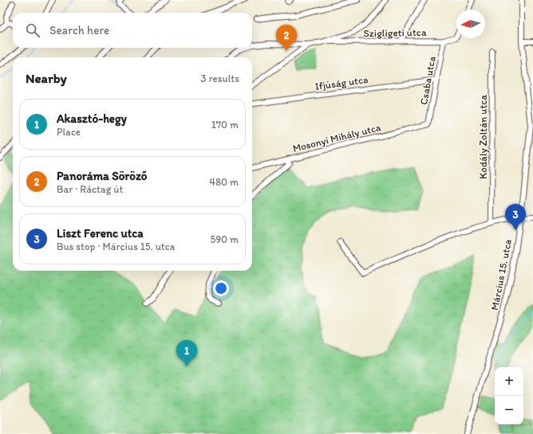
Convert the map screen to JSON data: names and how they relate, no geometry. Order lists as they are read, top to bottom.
{
  "streets": {
    "street": [
      "Szigligeti utca",
      "Csaba utca",
      "Ifjúság utca",
      "Kodály Zoltán utca",
      "Mosonyi Mihály utca",
      "Március 15. utca"
    ]
  },
  "crossings": [
    ["Szigligeti utca", "Csaba utca"],
    ["Csaba utca", "Ifjúság utca"],
    ["Csaba utca", "Mosonyi Mihály utca"]
  ],
  "north": "left",
  "page": {
    "search": "Search here",
    "pins": ["2", "3", "1"],
    "heading": ["Nearby", "3 results"],
    "list": [
      {
        "mark": "1",
        "name": "Akasztó-hegy",
        "note": "Place",
        "value": "170 m"
      },
      {
        "mark": "2",
        "name": "Panoráma Söröző",
        "note": "Bar · Ráctag út",
        "value": "480 m"
      },
      {
        "mark": "3",
        "name": "Liszt Ferenc utca",
        "note": "Bus stop · Március 15. utca",
        "value": "590 m"
      }
    ],
    "map_buttons": ["+", "−"]
  }
}
